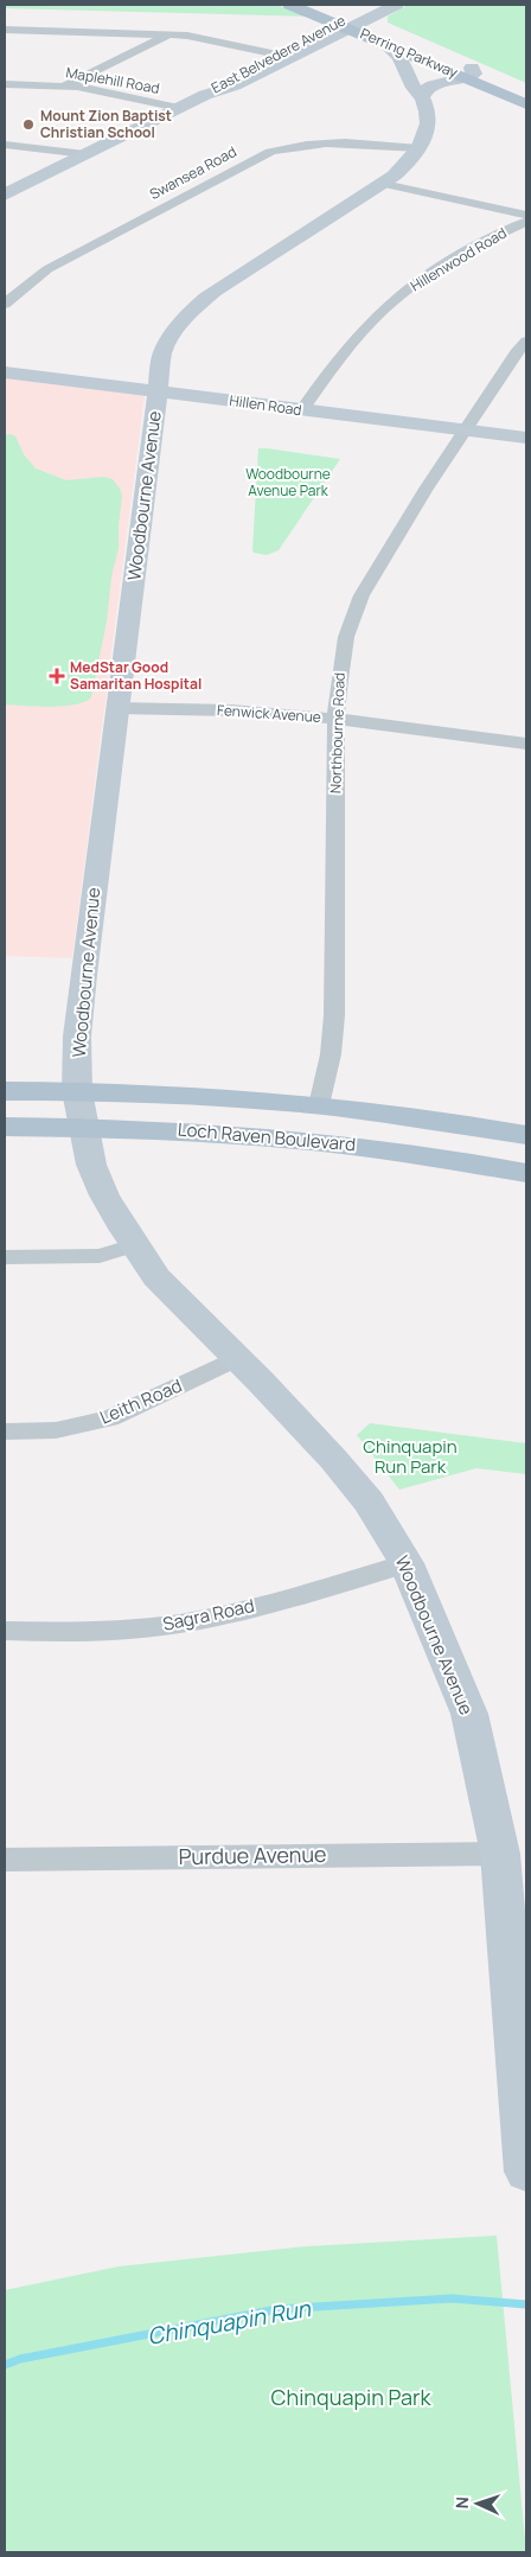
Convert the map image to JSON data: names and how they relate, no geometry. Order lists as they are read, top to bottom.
{
  "streets": {
    "main road": ["Perring Parkway", "Loch Raven Boulevard"],
    "street": [
      "East Belvedere Avenue",
      "Maplehill Road",
      "Swansea Road",
      "Hillenwood Road",
      "Hillen Road",
      "Woodbourne Avenue",
      "Fenwick Avenue",
      "Northbourne Road",
      "Leith Road",
      "Sagra Road",
      "Purdue Avenue"
    ]
  },
  "crossings": [
    ["Perring Parkway", "East Belvedere Avenue"],
    ["Perring Parkway", "Woodbourne Avenue"],
    ["East Belvedere Avenue", "Maplehill Road"],
    ["Swansea Road", "Woodbourne Avenue"],
    ["Hillenwood Road", "Hillen Road"],
    ["Hillen Road", "Woodbourne Avenue"],
    ["Hillen Road", "Northbourne Road"],
    ["Woodbourne Avenue", "Fenwick Avenue"],
    ["Woodbourne Avenue", "Loch Raven Boulevard"],
    ["Woodbourne Avenue", "Leith Road"],
    ["Woodbourne Avenue", "Sagra Road"],
    ["Woodbourne Avenue", "Purdue Avenue"],
    ["Fenwick Avenue", "Northbourne Road"],
    ["Northbourne Road", "Loch Raven Boulevard"]
  ],
  "water": ["Chinquapin Run"],
  "parks": ["Woodbourne Avenue Park", "Chinquapin Run Park", "Chinquapin Park"],
  "places": {
    "other": ["Mount Zion Baptist Christian School"],
    "health": ["MedStar Good Samaritan Hospital"]
  },
  "north": "left"
}
